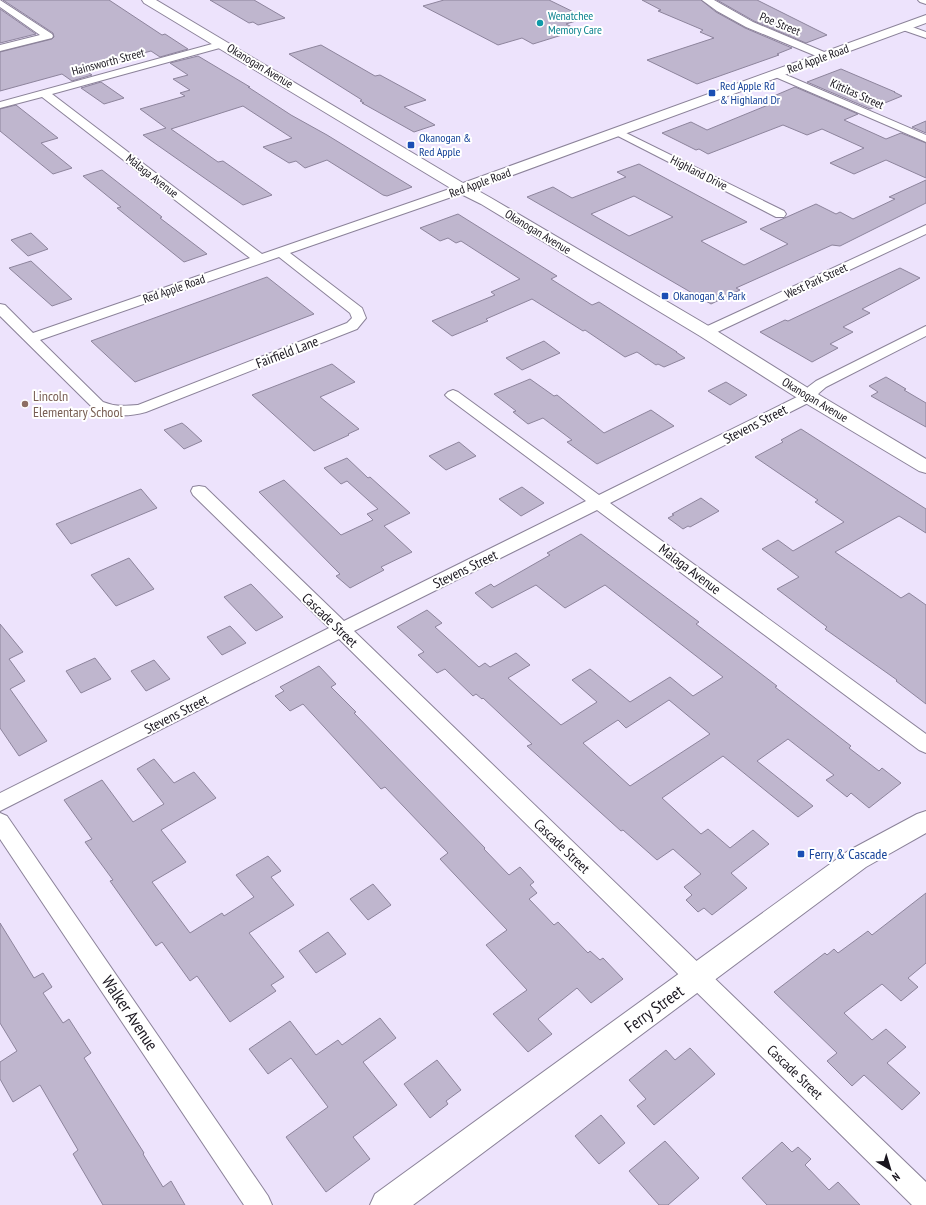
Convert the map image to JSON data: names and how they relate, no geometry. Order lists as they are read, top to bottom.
{
  "streets": {
    "street": [
      "Poe Street",
      "Red Apple Road",
      "Hainsworth Street",
      "Okanogan Avenue",
      "Kittitas Street",
      "Highland Drive",
      "Malaga Avenue",
      "West Park Street",
      "Fairfield Lane",
      "Stevens Street",
      "Cascade Street",
      "Ferry Street",
      "Walker Avenue"
    ]
  },
  "crossings": [
    ["Poe Street", "Red Apple Road"],
    ["Red Apple Road", "Okanogan Avenue"],
    ["Red Apple Road", "Kittitas Street"],
    ["Red Apple Road", "Highland Drive"],
    ["Red Apple Road", "Malaga Avenue"],
    ["Red Apple Road", "Fairfield Lane"],
    ["Hainsworth Street", "Okanogan Avenue"],
    ["Hainsworth Street", "Malaga Avenue"],
    ["Okanogan Avenue", "West Park Street"],
    ["Okanogan Avenue", "Stevens Street"],
    ["Malaga Avenue", "Stevens Street"],
    ["Stevens Street", "Cascade Street"],
    ["Cascade Street", "Ferry Street"]
  ],
  "places": {
    "other": ["Wenatchee Memory Care", "Lincoln Elementary School"],
    "transit": [
      "Red Apple Rd & Highland Dr",
      "Okanogan & Red Apple",
      "Okanogan & Park",
      "Ferry & Cascade"
    ]
  },
  "north": "bottom right"
}
